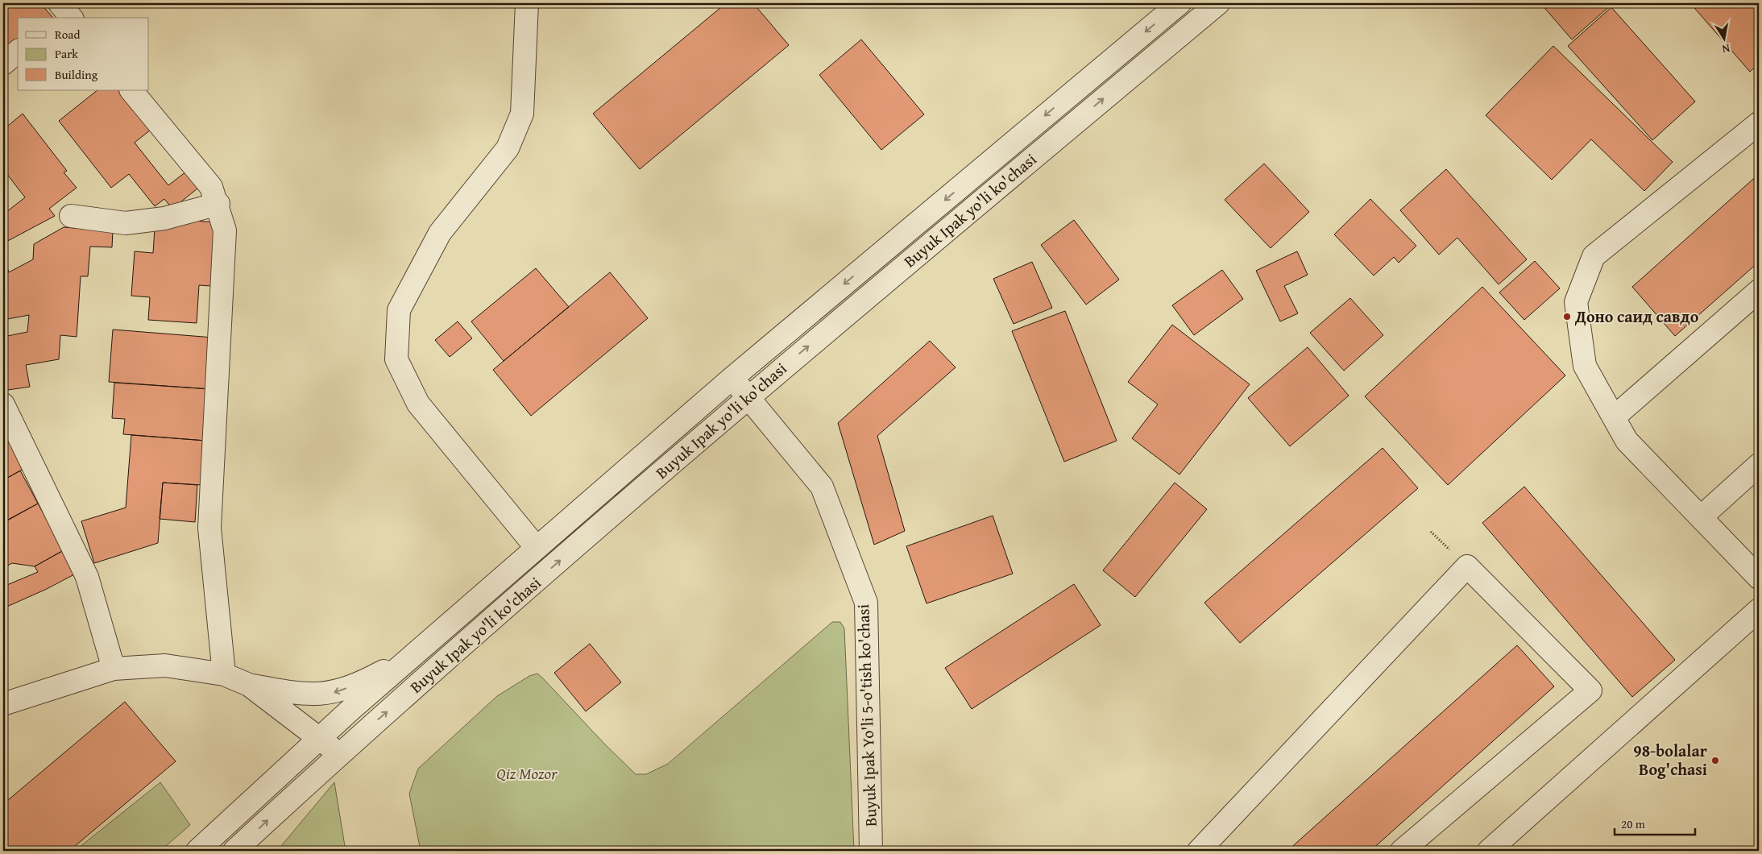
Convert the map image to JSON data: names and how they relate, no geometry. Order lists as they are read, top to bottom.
{
  "streets": {
    "street": ["Buyuk Ipak yo'li ko'chasi", "Buyuk Ipak Yo'li 5-o'tish ko'chasi"]
  },
  "crossings": [
    ["Buyuk Ipak yo'li ko'chasi", "Buyuk Ipak Yo'li 5-o'tish ko'chasi"]
  ],
  "parks": ["Qiz Mozor"],
  "places": ["Доно саид савдо", "98-bolalar Bog'chasi"],
  "legend": ["Road", "Park", "Building"],
  "scale_bar": "20 m",
  "north": "bottom"
}
